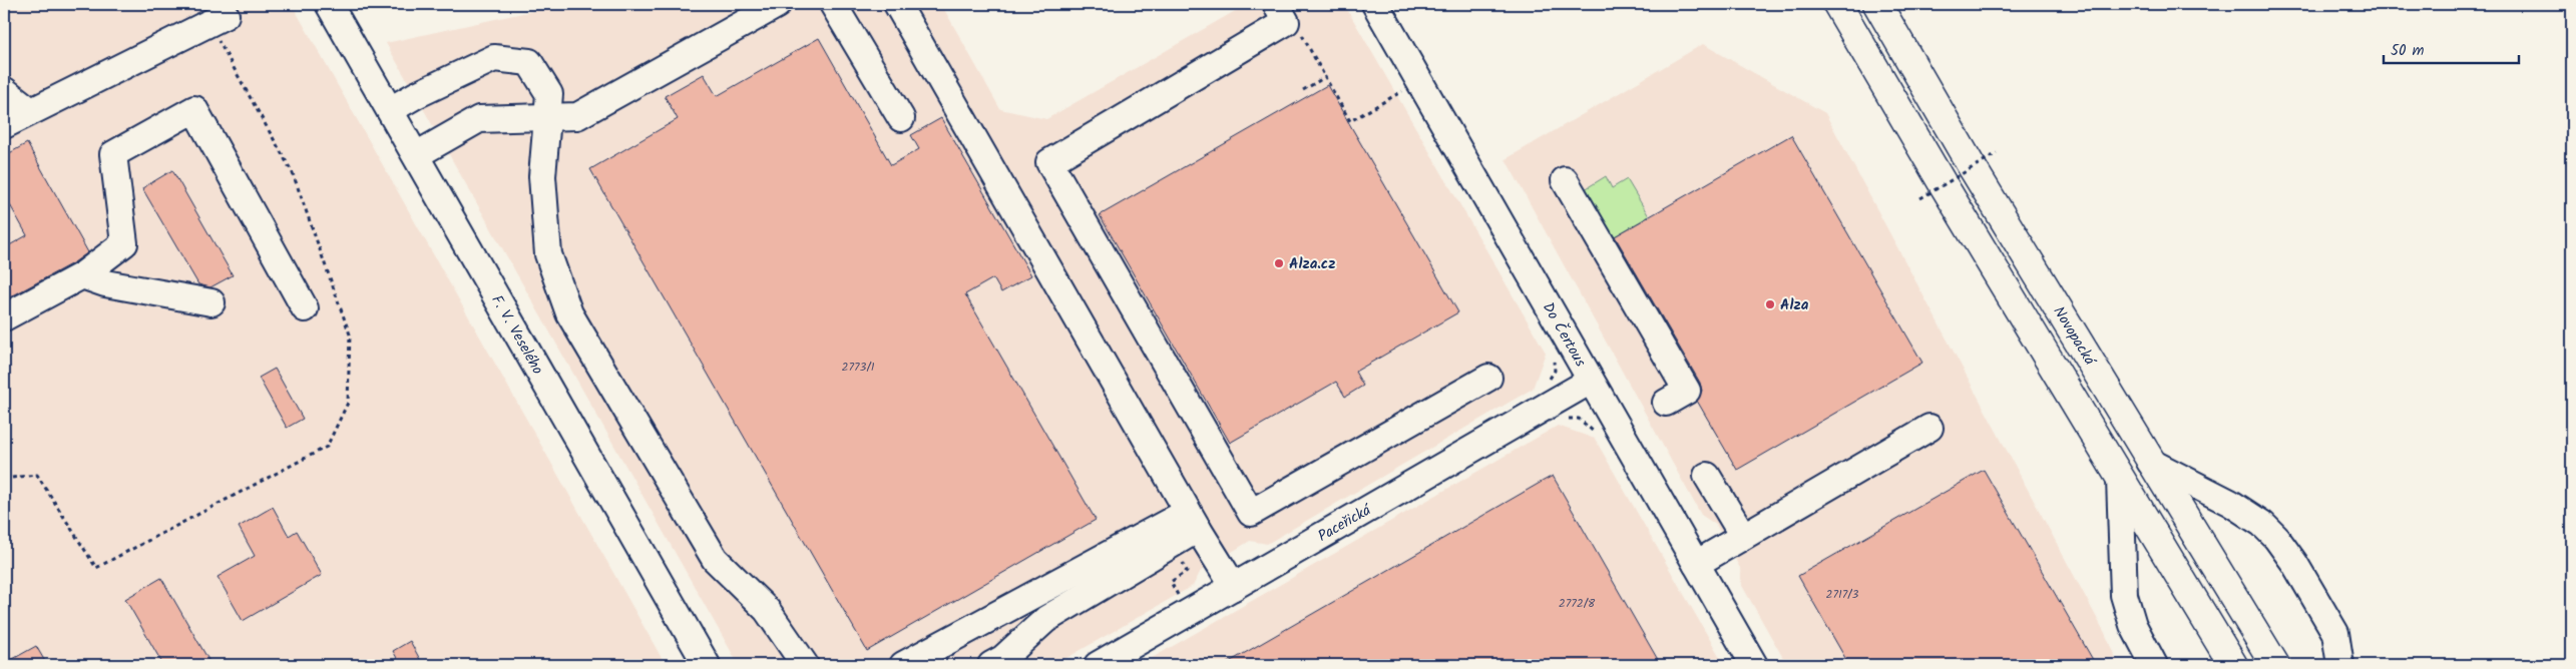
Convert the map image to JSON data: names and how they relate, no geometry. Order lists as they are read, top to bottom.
{
  "streets": {
    "highway": ["Novopacká"],
    "street": ["F. V. Veselého", "Do Čertous", "Paceřická"]
  },
  "crossings": [
    ["Do Čertous", "Paceřická"]
  ],
  "places": ["Alza.cz", "Alza"],
  "house_numbers": ["2773/1", "2717/3", "2772/8"],
  "scale_bar": "50 m"
}
